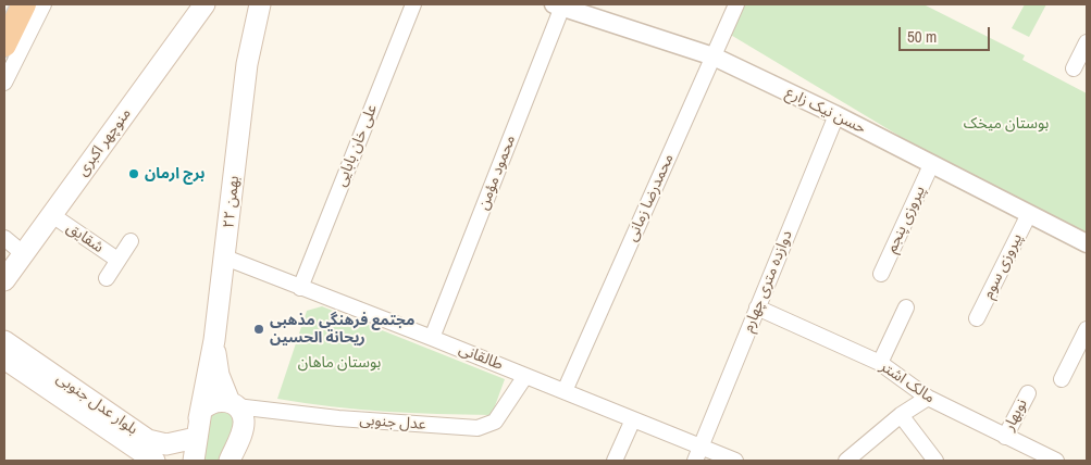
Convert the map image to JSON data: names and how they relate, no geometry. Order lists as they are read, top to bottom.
{
  "streets": {
    "main road": ["منوچهر اکبری", "۲۲ بهمن", "بلوار عدل جنوبی"],
    "street": [
      "حسن نیک زارع",
      "علی خان بابایی",
      "محمود مؤمن",
      "محمدرضا زمانی",
      "پیروزی پنجم",
      "شقایق",
      "پیروزی سوم",
      "دوازده متری چهارم",
      "طالقانی",
      "مالک اشتر",
      "نوبهار",
      "عدل جنوبی"
    ]
  },
  "crossings": [
    ["حسن نیک زارع", "محمود مؤمن"],
    ["حسن نیک زارع", "محمدرضا زمانی"],
    ["حسن نیک زارع", "پیروزی پنجم"],
    ["حسن نیک زارع", "پیروزی سوم"],
    ["حسن نیک زارع", "دوازده متری چهارم"],
    ["منوچهر اکبری", "شقایق"],
    ["علی خان بابایی", "طالقانی"],
    ["محمود مؤمن", "طالقانی"],
    ["محمدرضا زمانی", "طالقانی"],
    ["۲۲ بهمن", "طالقانی"],
    ["۲۲ بهمن", "بلوار عدل جنوبی"],
    ["۲۲ بهمن", "عدل جنوبی"],
    ["دوازده متری چهارم", "طالقانی"],
    ["دوازده متری چهارم", "مالک اشتر"],
    ["طالقانی", "عدل جنوبی"],
    ["مالک اشتر", "نوبهار"]
  ],
  "parks": ["بوستان میخک", "بوستان ماهان"],
  "places": ["برج ارمان", "مجتمع فرهنگی مذهبی ریحانة الحسین"],
  "scale_bar": "50 m"
}
